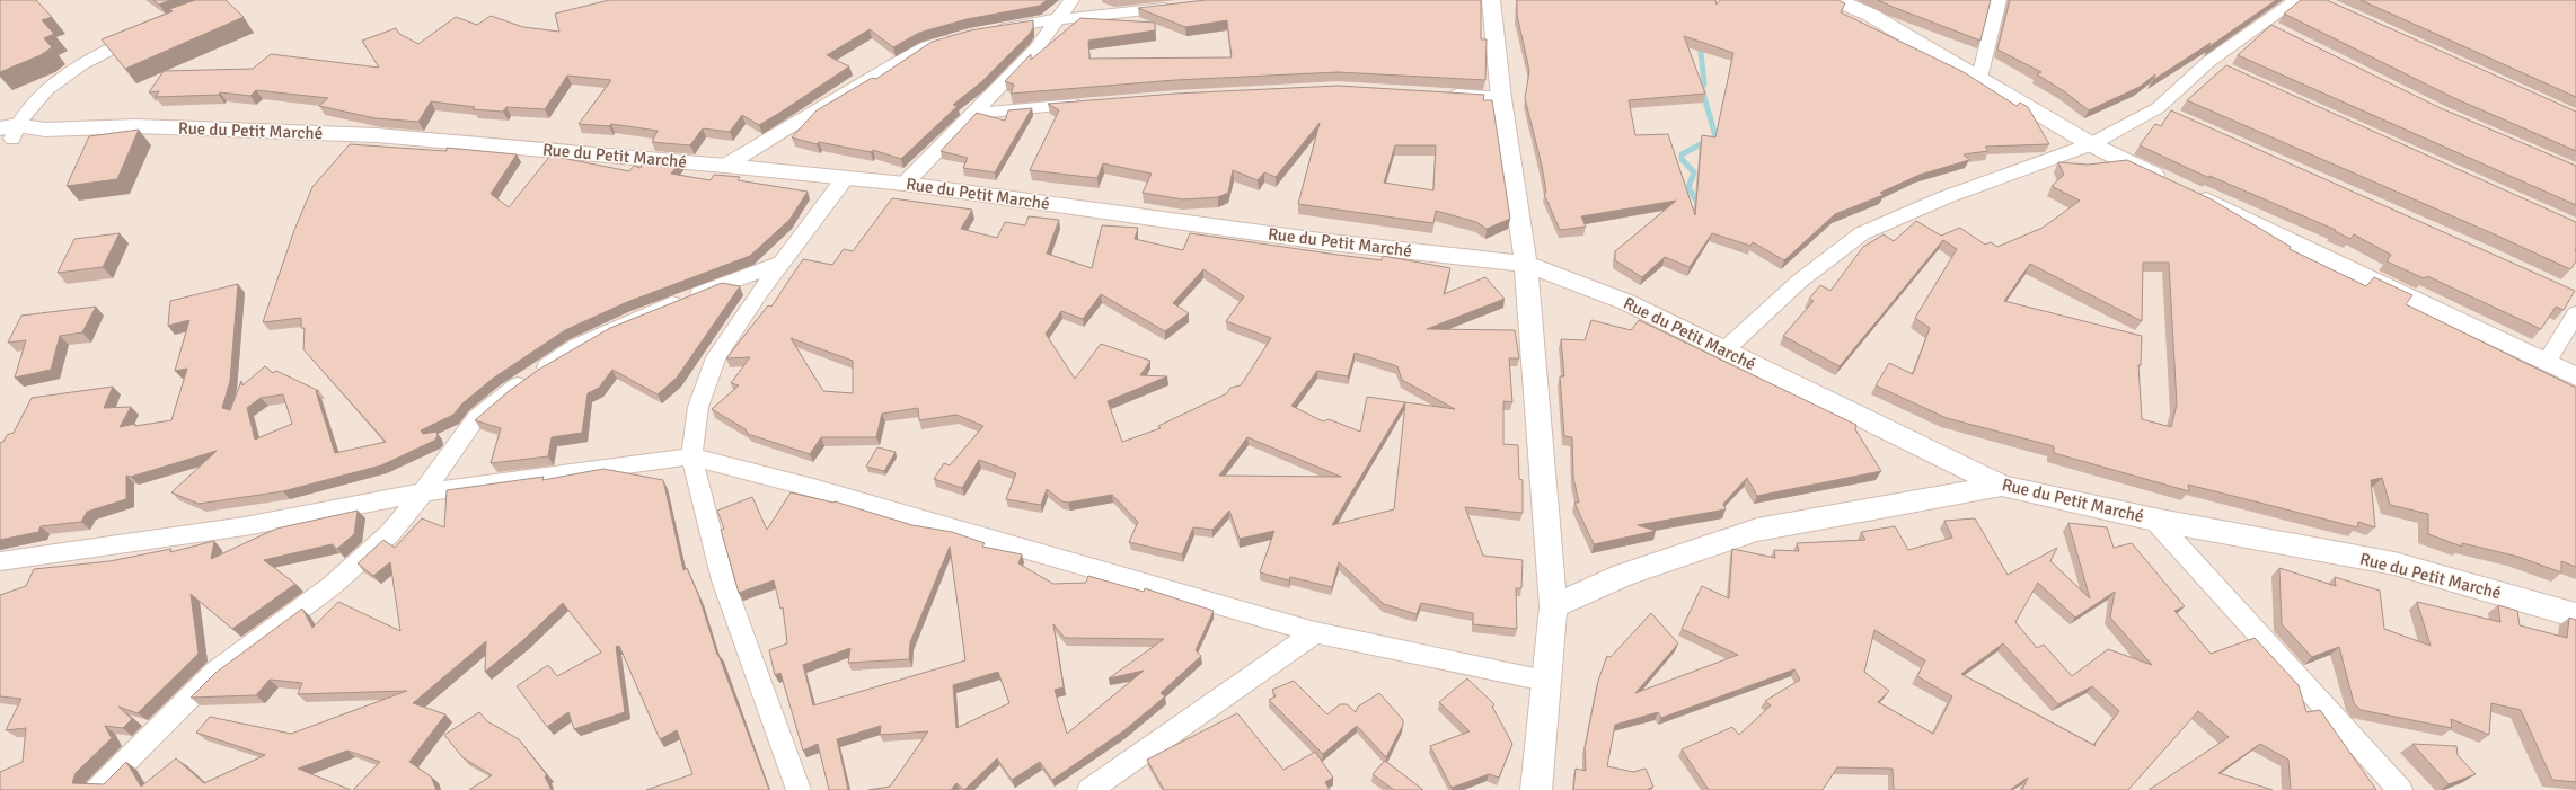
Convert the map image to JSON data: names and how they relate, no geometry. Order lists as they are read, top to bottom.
{
  "streets": {
    "street": ["Rue du Petit Marché"]
  }
}
